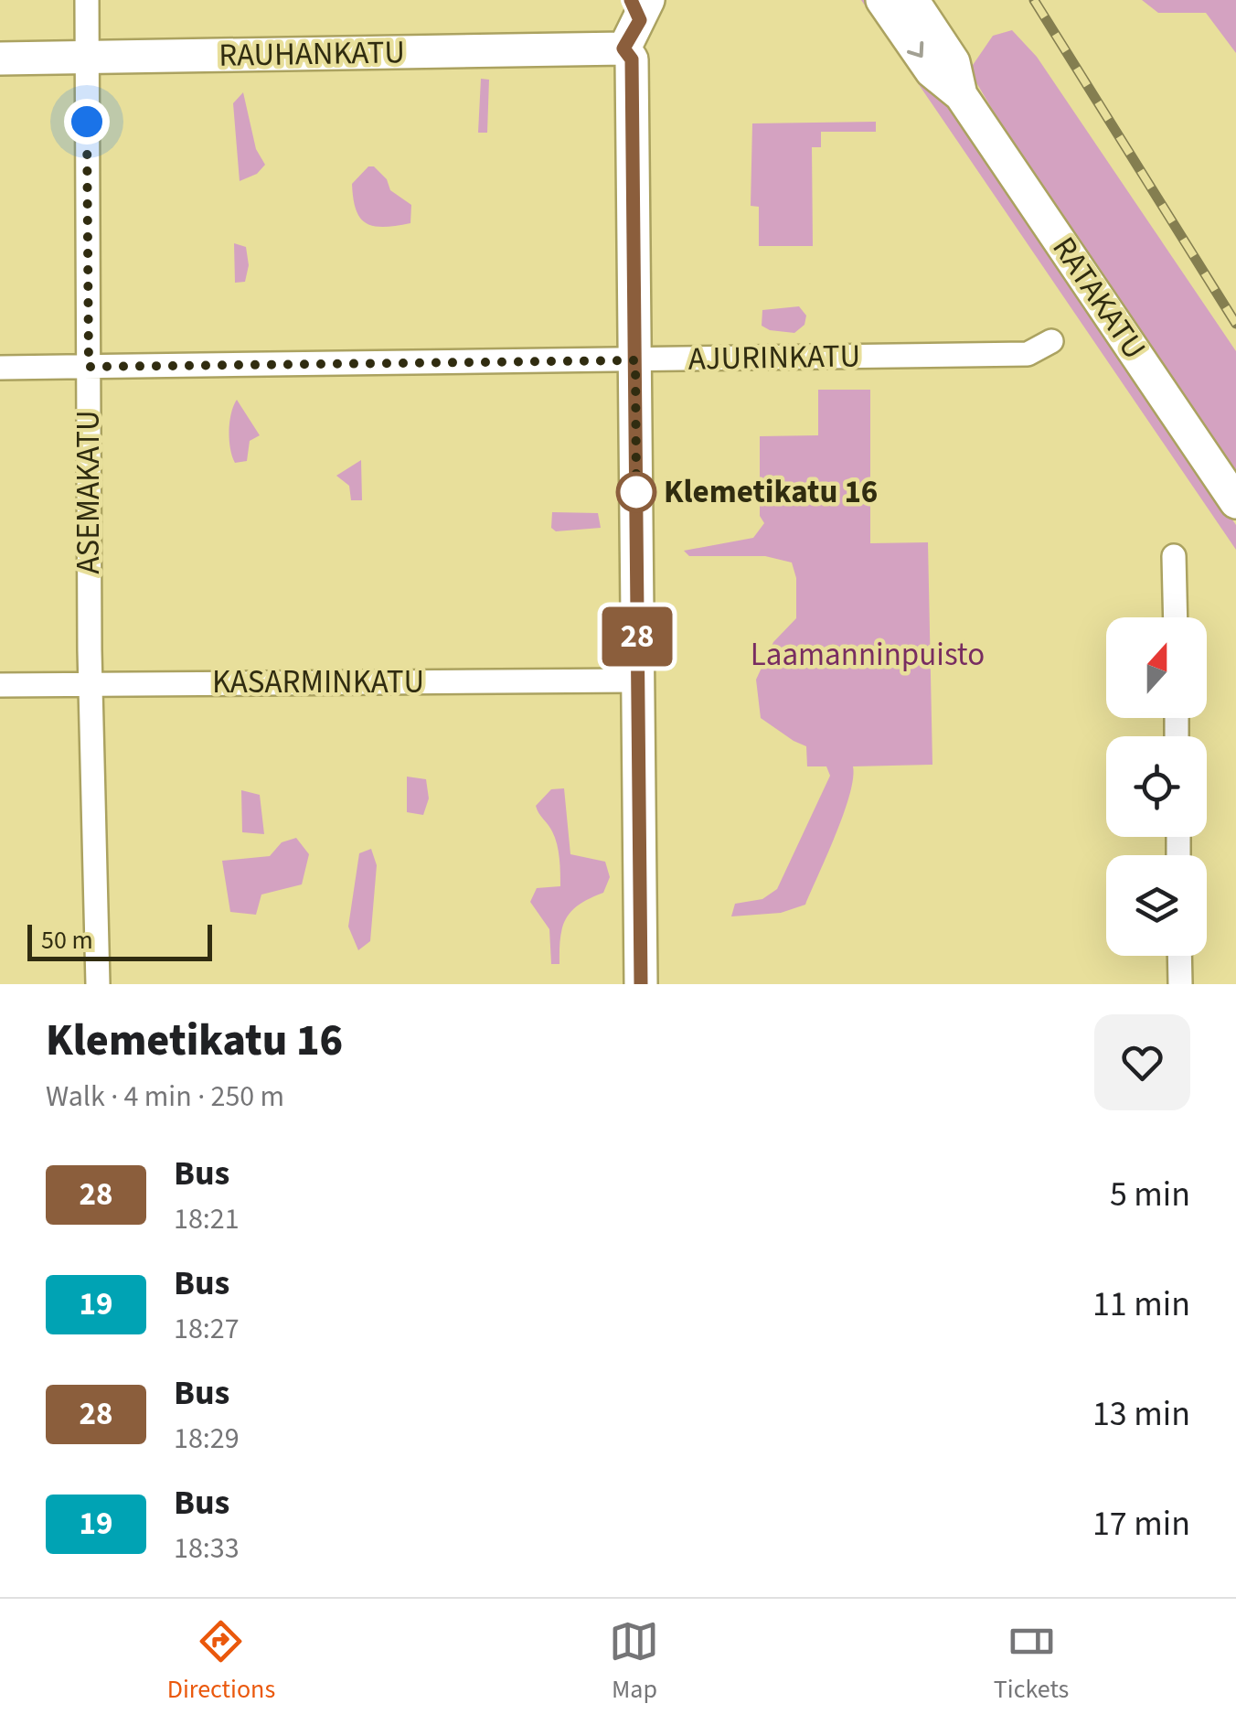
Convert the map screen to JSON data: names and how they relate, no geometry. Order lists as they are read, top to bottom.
{
  "streets": {
    "street": [
      "RAUHANKATU",
      "RATAKATU",
      "AJURINKATU",
      "ASEMAKATU",
      "KASARMINKATU"
    ]
  },
  "crossings": [
    ["RAUHANKATU", "ASEMAKATU"],
    ["AJURINKATU", "ASEMAKATU"],
    ["ASEMAKATU", "KASARMINKATU"]
  ],
  "parks": ["Laamanninpuisto"],
  "places": ["Klemetikatu 16"],
  "lines": ["bus line 28"],
  "scale_bar": "50 m",
  "north": "top",
  "page": {
    "on_map": "28",
    "scale": "50 m",
    "heading": ["Klemetikatu 16", "Walk · 4 min · 250 m"],
    "list": [
      {
        "mark": "28",
        "name": "Bus",
        "note": "18:21",
        "value": "5 min"
      },
      {
        "mark": "19",
        "name": "Bus",
        "note": "18:27",
        "value": "11 min"
      },
      {
        "mark": "28",
        "name": "Bus",
        "note": "18:29",
        "value": "13 min"
      },
      {
        "mark": "19",
        "name": "Bus",
        "note": "18:33",
        "value": "17 min"
      }
    ],
    "tabs": ["Directions", "Map", "Tickets"]
  }
}
